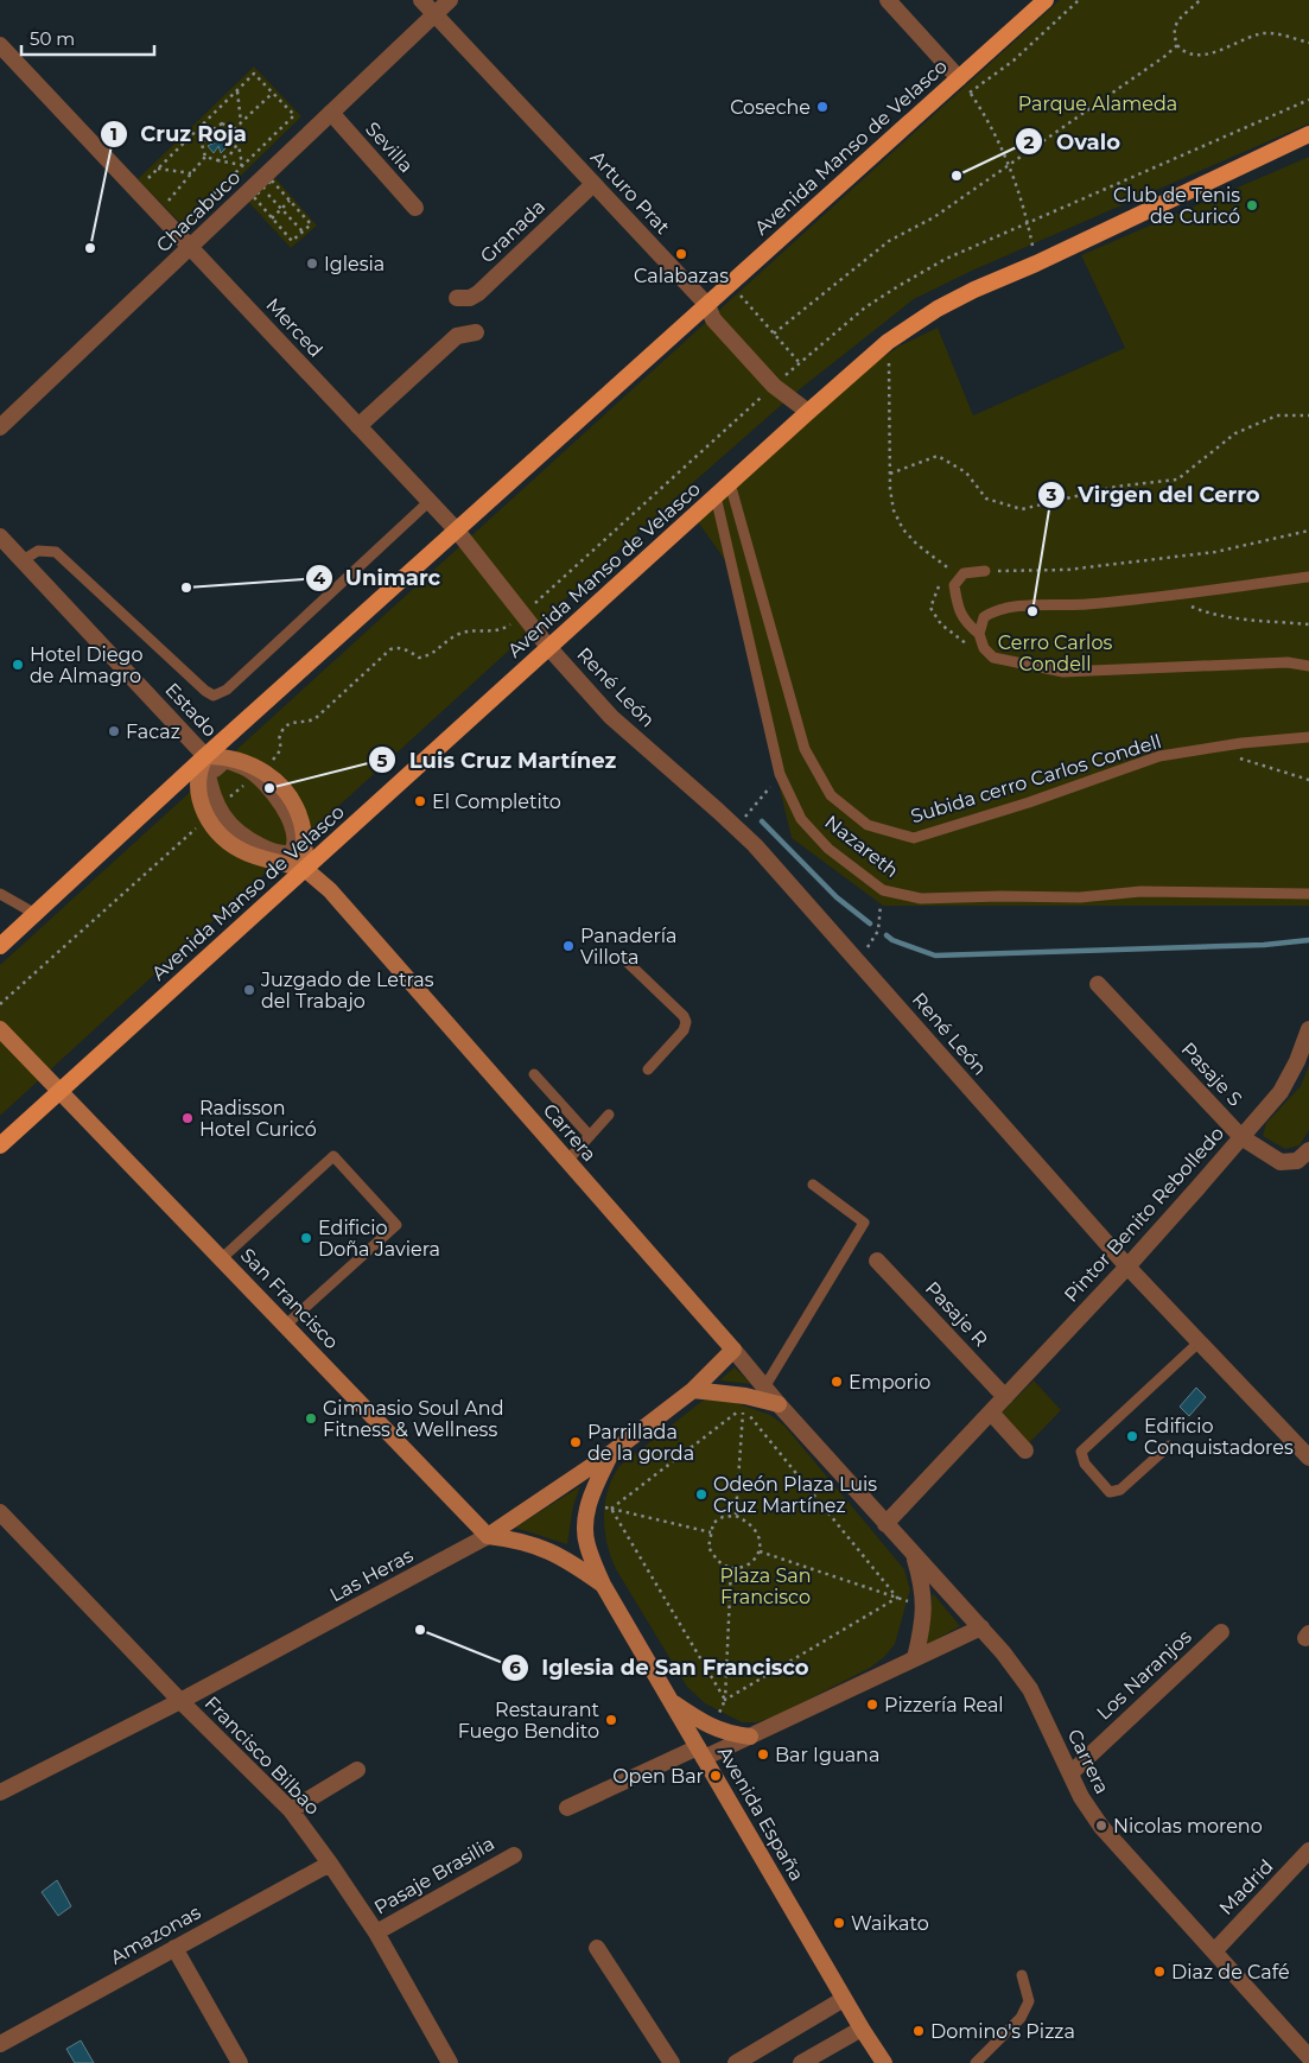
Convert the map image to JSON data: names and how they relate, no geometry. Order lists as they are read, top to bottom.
{
  "streets": {
    "main road": [
      "Avenida Manso de Velasco",
      "Estado",
      "Carrera",
      "San Francisco",
      "Las Heras",
      "Avenida España"
    ],
    "street": [
      "Sevilla",
      "Arturo Prat",
      "Chacabuco",
      "Granada",
      "Merced",
      "René León",
      "Pasaje S",
      "Pintor Benito Rebolledo",
      "Pasaje R",
      "Los Naranjos",
      "Francisco Bilbao",
      "Pasaje Brasilia",
      "Madrid",
      "Amazonas"
    ],
    "lane": ["Subida cerro Carlos Condell", "Nazareth"]
  },
  "crossings": [
    ["Sevilla", "Chacabuco"],
    ["Avenida Manso de Velasco", "Arturo Prat"],
    ["Avenida Manso de Velasco", "Merced"],
    ["Avenida Manso de Velasco", "René León"],
    ["Avenida Manso de Velasco", "Estado"],
    ["Avenida Manso de Velasco", "Subida cerro Carlos Condell"],
    ["Avenida Manso de Velasco", "Nazareth"],
    ["Avenida Manso de Velasco", "Carrera"],
    ["Avenida Manso de Velasco", "San Francisco"],
    ["Arturo Prat", "Chacabuco"],
    ["Arturo Prat", "Granada"],
    ["Chacabuco", "Merced"],
    ["Merced", "René León"],
    ["René León", "Pintor Benito Rebolledo"],
    ["Estado", "Carrera"],
    ["Pasaje S", "Pintor Benito Rebolledo"],
    ["Carrera", "Pintor Benito Rebolledo"],
    ["Carrera", "Las Heras"],
    ["Carrera", "Los Naranjos"],
    ["Carrera", "Madrid"],
    ["Pintor Benito Rebolledo", "Pasaje R"],
    ["San Francisco", "Las Heras"],
    ["San Francisco", "Avenida España"],
    ["Las Heras", "Francisco Bilbao"],
    ["Las Heras", "Avenida España"],
    ["Francisco Bilbao", "Pasaje Brasilia"],
    ["Francisco Bilbao", "Amazonas"]
  ],
  "parks": ["Parque Alameda", "Cerro Carlos Condell", "Plaza San Francisco"],
  "places": [
    "Coseche",
    "Ovalo",
    "Club de Tenis de Curicó",
    "Cruz Roja",
    "Calabazas",
    "Iglesia",
    "Unimarc",
    "Virgen del Cerro",
    "Hotel Diego de Almagro",
    "Facaz",
    "Luis Cruz Martínez",
    "El Completito",
    "Panadería Villota",
    "Juzgado de Letras del Trabajo",
    "Radisson Hotel Curicó",
    "Edificio Doña Javiera",
    "Emporio",
    "Gimnasio Soul And Fitness & Wellness",
    "Edificio Conquistadores",
    "Parrillada de la gorda",
    "Odeón Plaza Luis Cruz Martínez",
    "Iglesia de San Francisco",
    "Pizzería Real",
    "Restaurant Fuego Bendito",
    "Bar Iguana",
    "Open Bar",
    "Nicolas moreno",
    "Waikato",
    "Diaz de Café",
    "Domino's Pizza"
  ],
  "scale_bar": "50 m"
}
